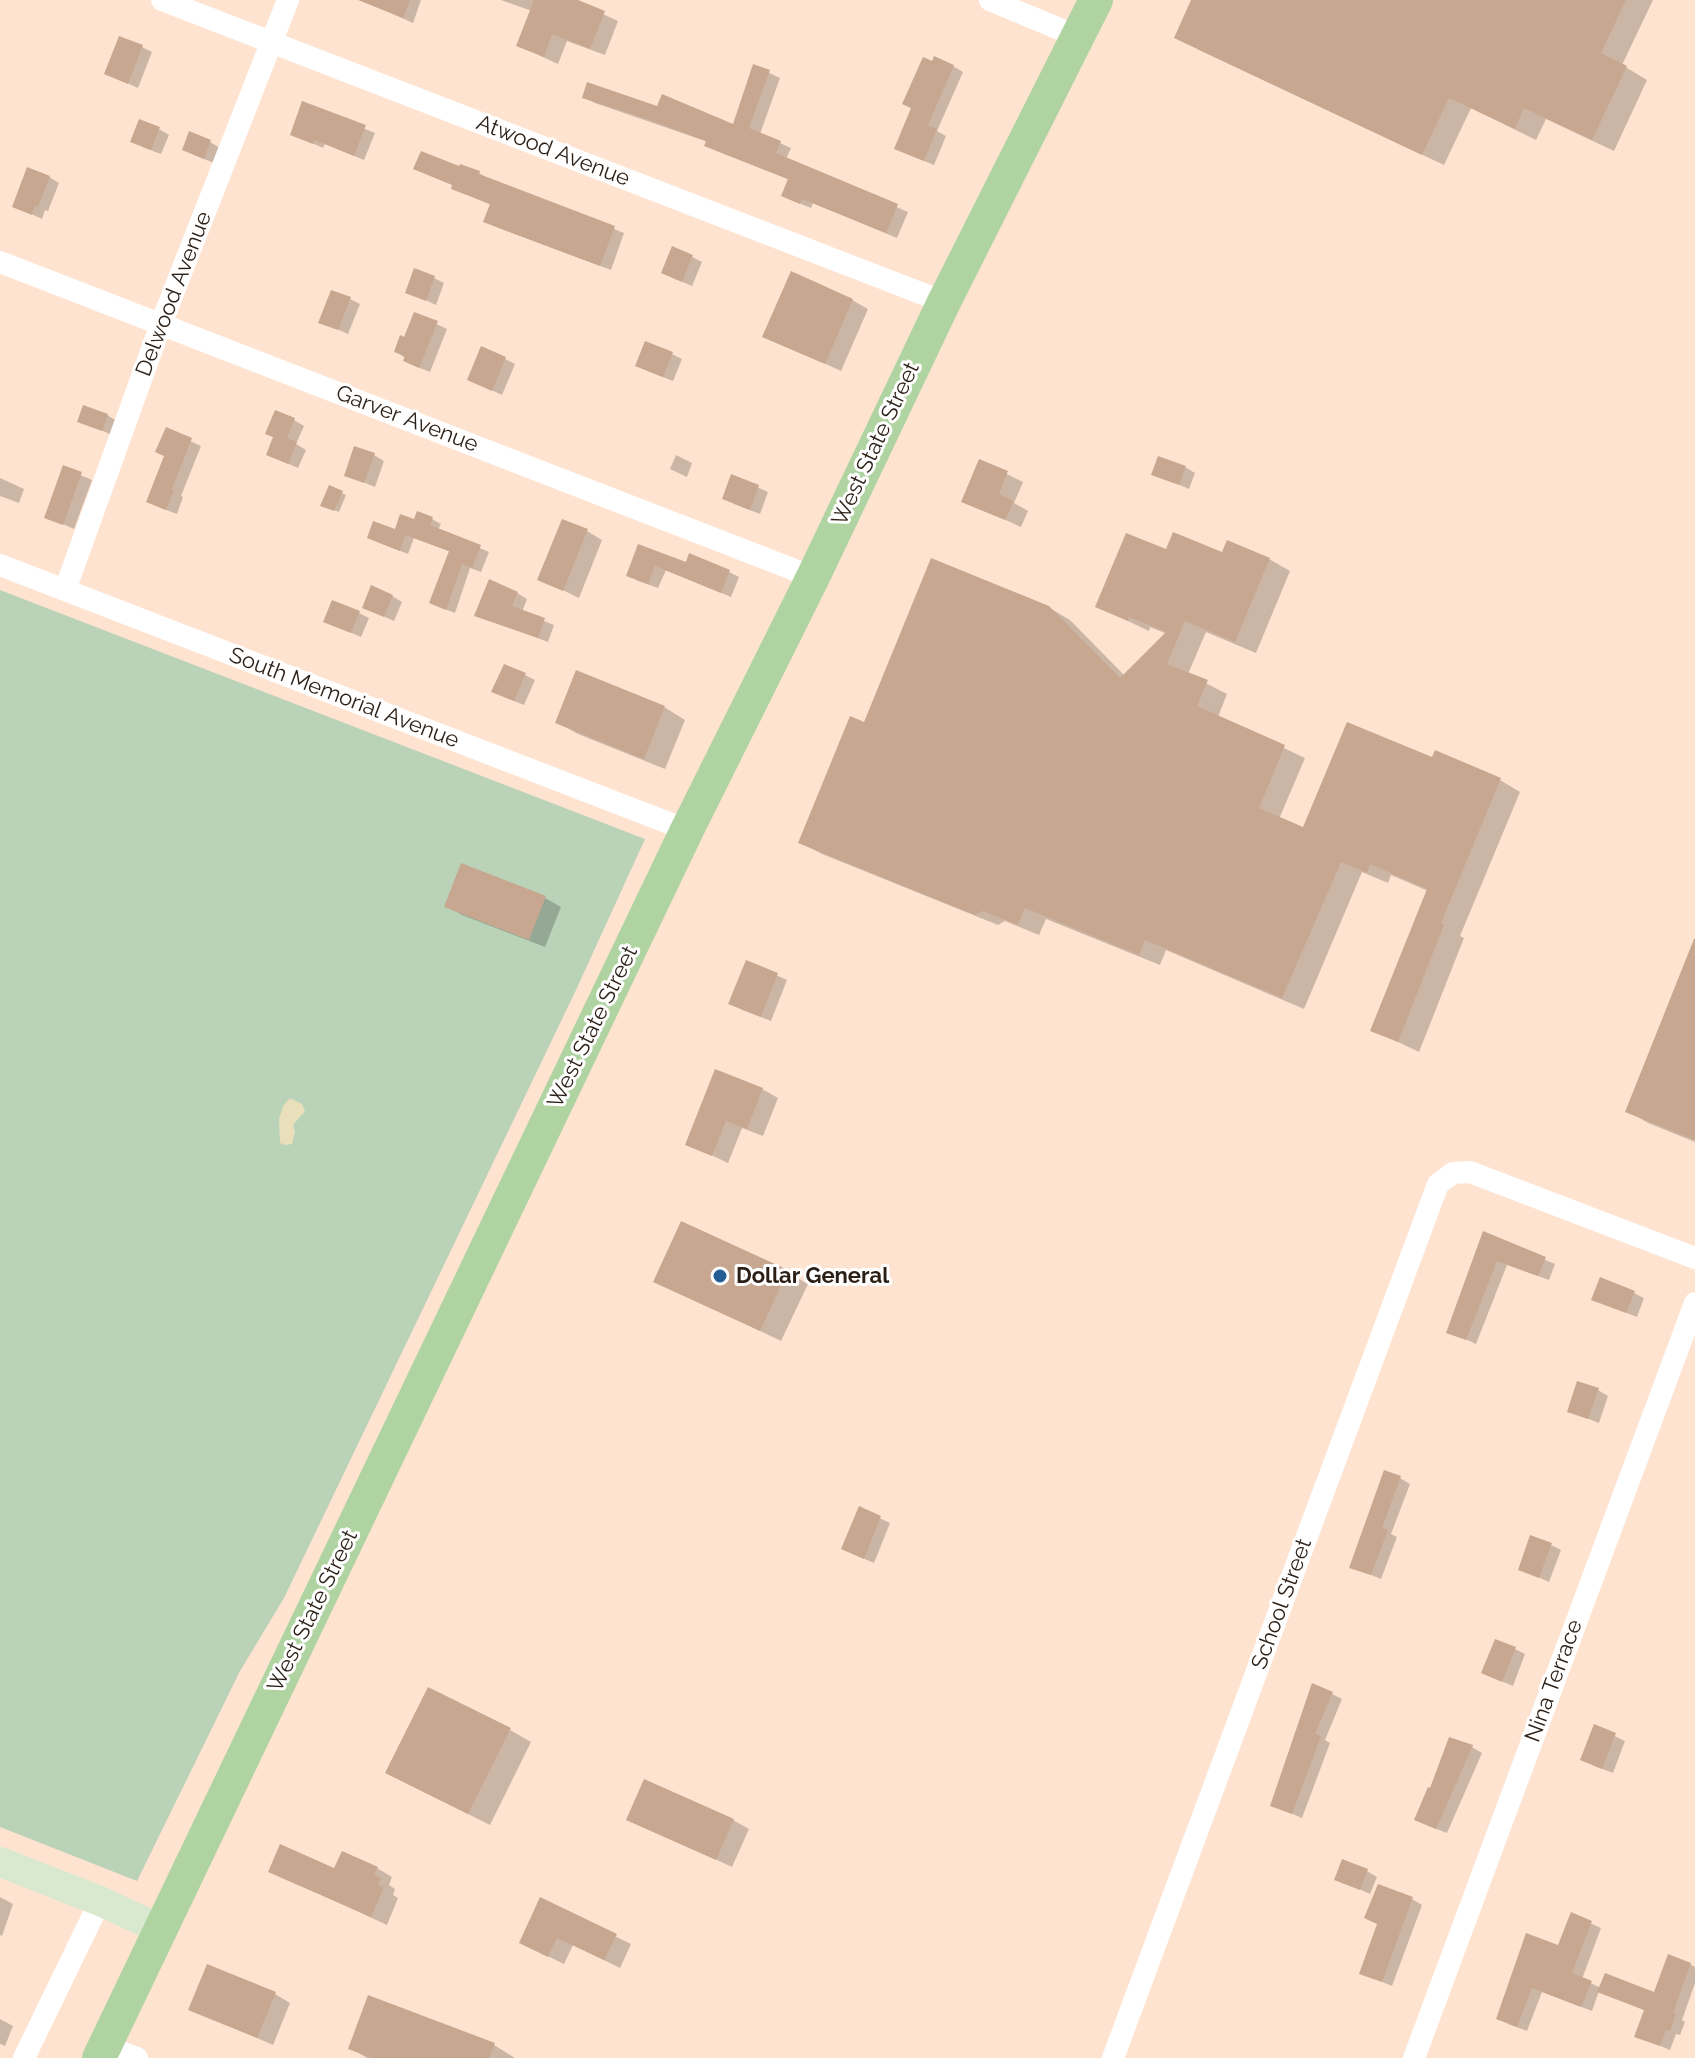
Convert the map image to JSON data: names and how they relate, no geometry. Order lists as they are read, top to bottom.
{
  "streets": {
    "main road": ["West State Street"],
    "street": [
      "Atwood Avenue",
      "Delwood Avenue",
      "Garver Avenue",
      "South Memorial Avenue",
      "School Street",
      "Nina Terrace"
    ]
  },
  "crossings": [
    ["Atwood Avenue", "Delwood Avenue"],
    ["Atwood Avenue", "West State Street"],
    ["Delwood Avenue", "Garver Avenue"],
    ["Delwood Avenue", "South Memorial Avenue"],
    ["Garver Avenue", "West State Street"],
    ["West State Street", "South Memorial Avenue"]
  ],
  "places": ["Dollar General"]
}
